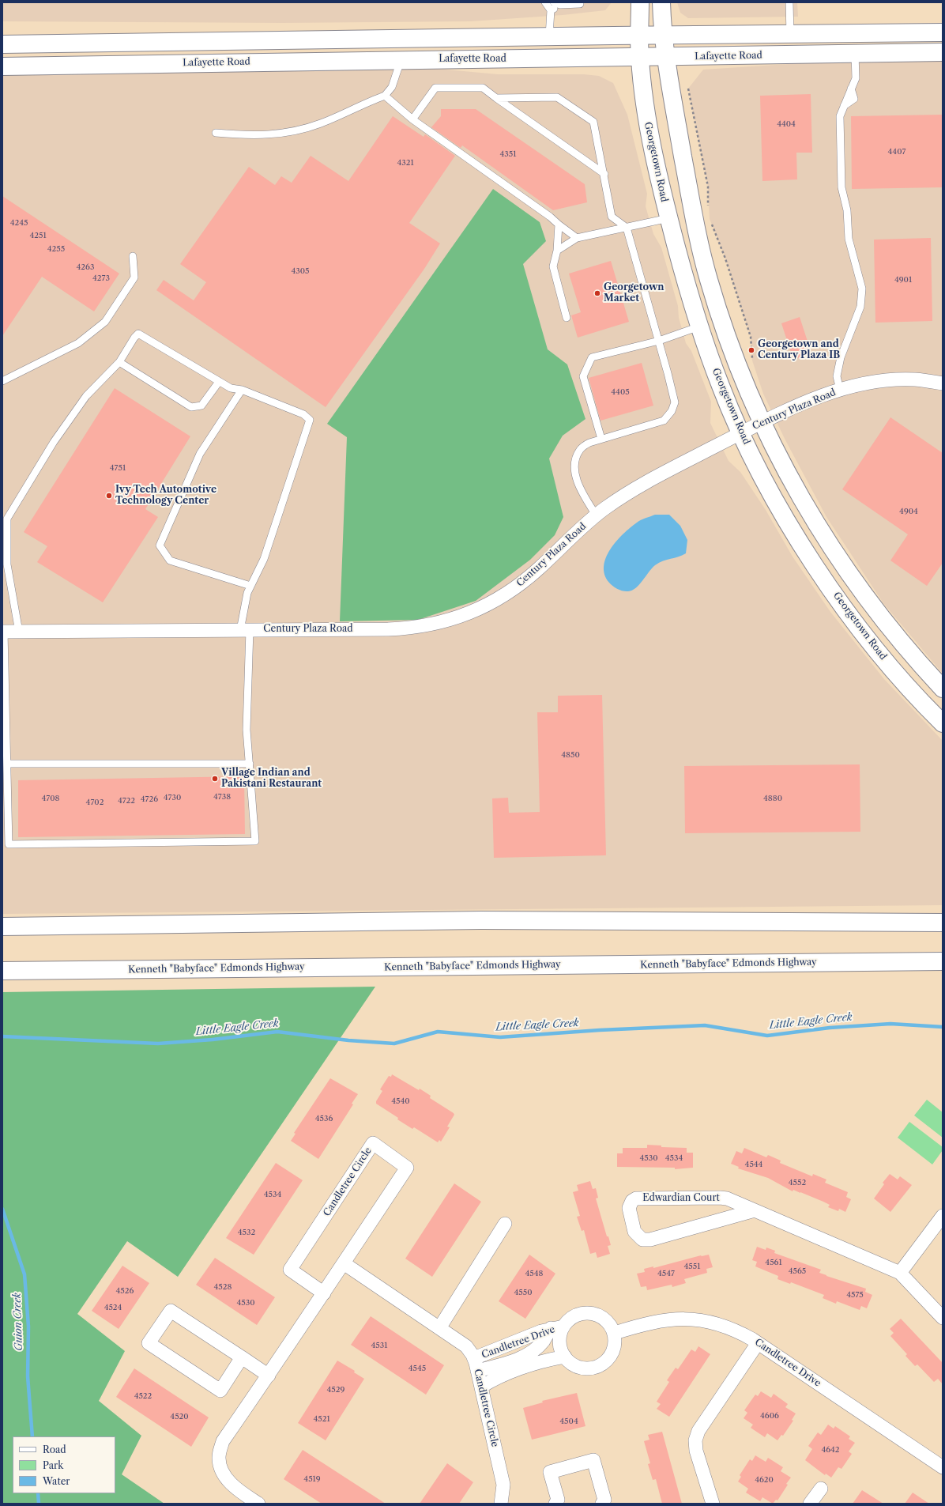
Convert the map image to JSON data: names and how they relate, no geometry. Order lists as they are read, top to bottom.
{
  "streets": {
    "main road": ["Lafayette Road", "Georgetown Road", "Kenneth \"Babyface\" Edmonds Highway"],
    "street": [
      "Century Plaza Road",
      "Candletree Circle",
      "Edwardian Court",
      "Candletree Drive"
    ]
  },
  "crossings": [
    ["Lafayette Road", "Georgetown Road"],
    ["Georgetown Road", "Century Plaza Road"],
    ["Candletree Circle", "Candletree Drive"]
  ],
  "water": ["Little Eagle Creek", "Guion Creek"],
  "places": [
    "Georgetown Market",
    "Georgetown and Century Plaza IB",
    "Ivy Tech Automotive Technology Center",
    "Village Indian and Pakistani Restaurant"
  ],
  "house_numbers": [
    "4404",
    "4407",
    "4351",
    "4321",
    "4245",
    "4251",
    "4255",
    "4263",
    "4305",
    "4273",
    "4901",
    "4405",
    "4751",
    "4904",
    "4850",
    "4738",
    "4730",
    "4708",
    "4880",
    "4726",
    "4722",
    "4702",
    "4540",
    "4536",
    "4530",
    "4534",
    "4544",
    "4552",
    "4534",
    "4532",
    "4561",
    "4551",
    "4565",
    "4548",
    "4547",
    "4528",
    "4526",
    "4550",
    "4575",
    "4530",
    "4524",
    "4531",
    "4545",
    "4529",
    "4522",
    "4606",
    "4520",
    "4521",
    "4504",
    "4642",
    "4519",
    "4620"
  ],
  "legend": ["Road", "Park", "Water"]
}
